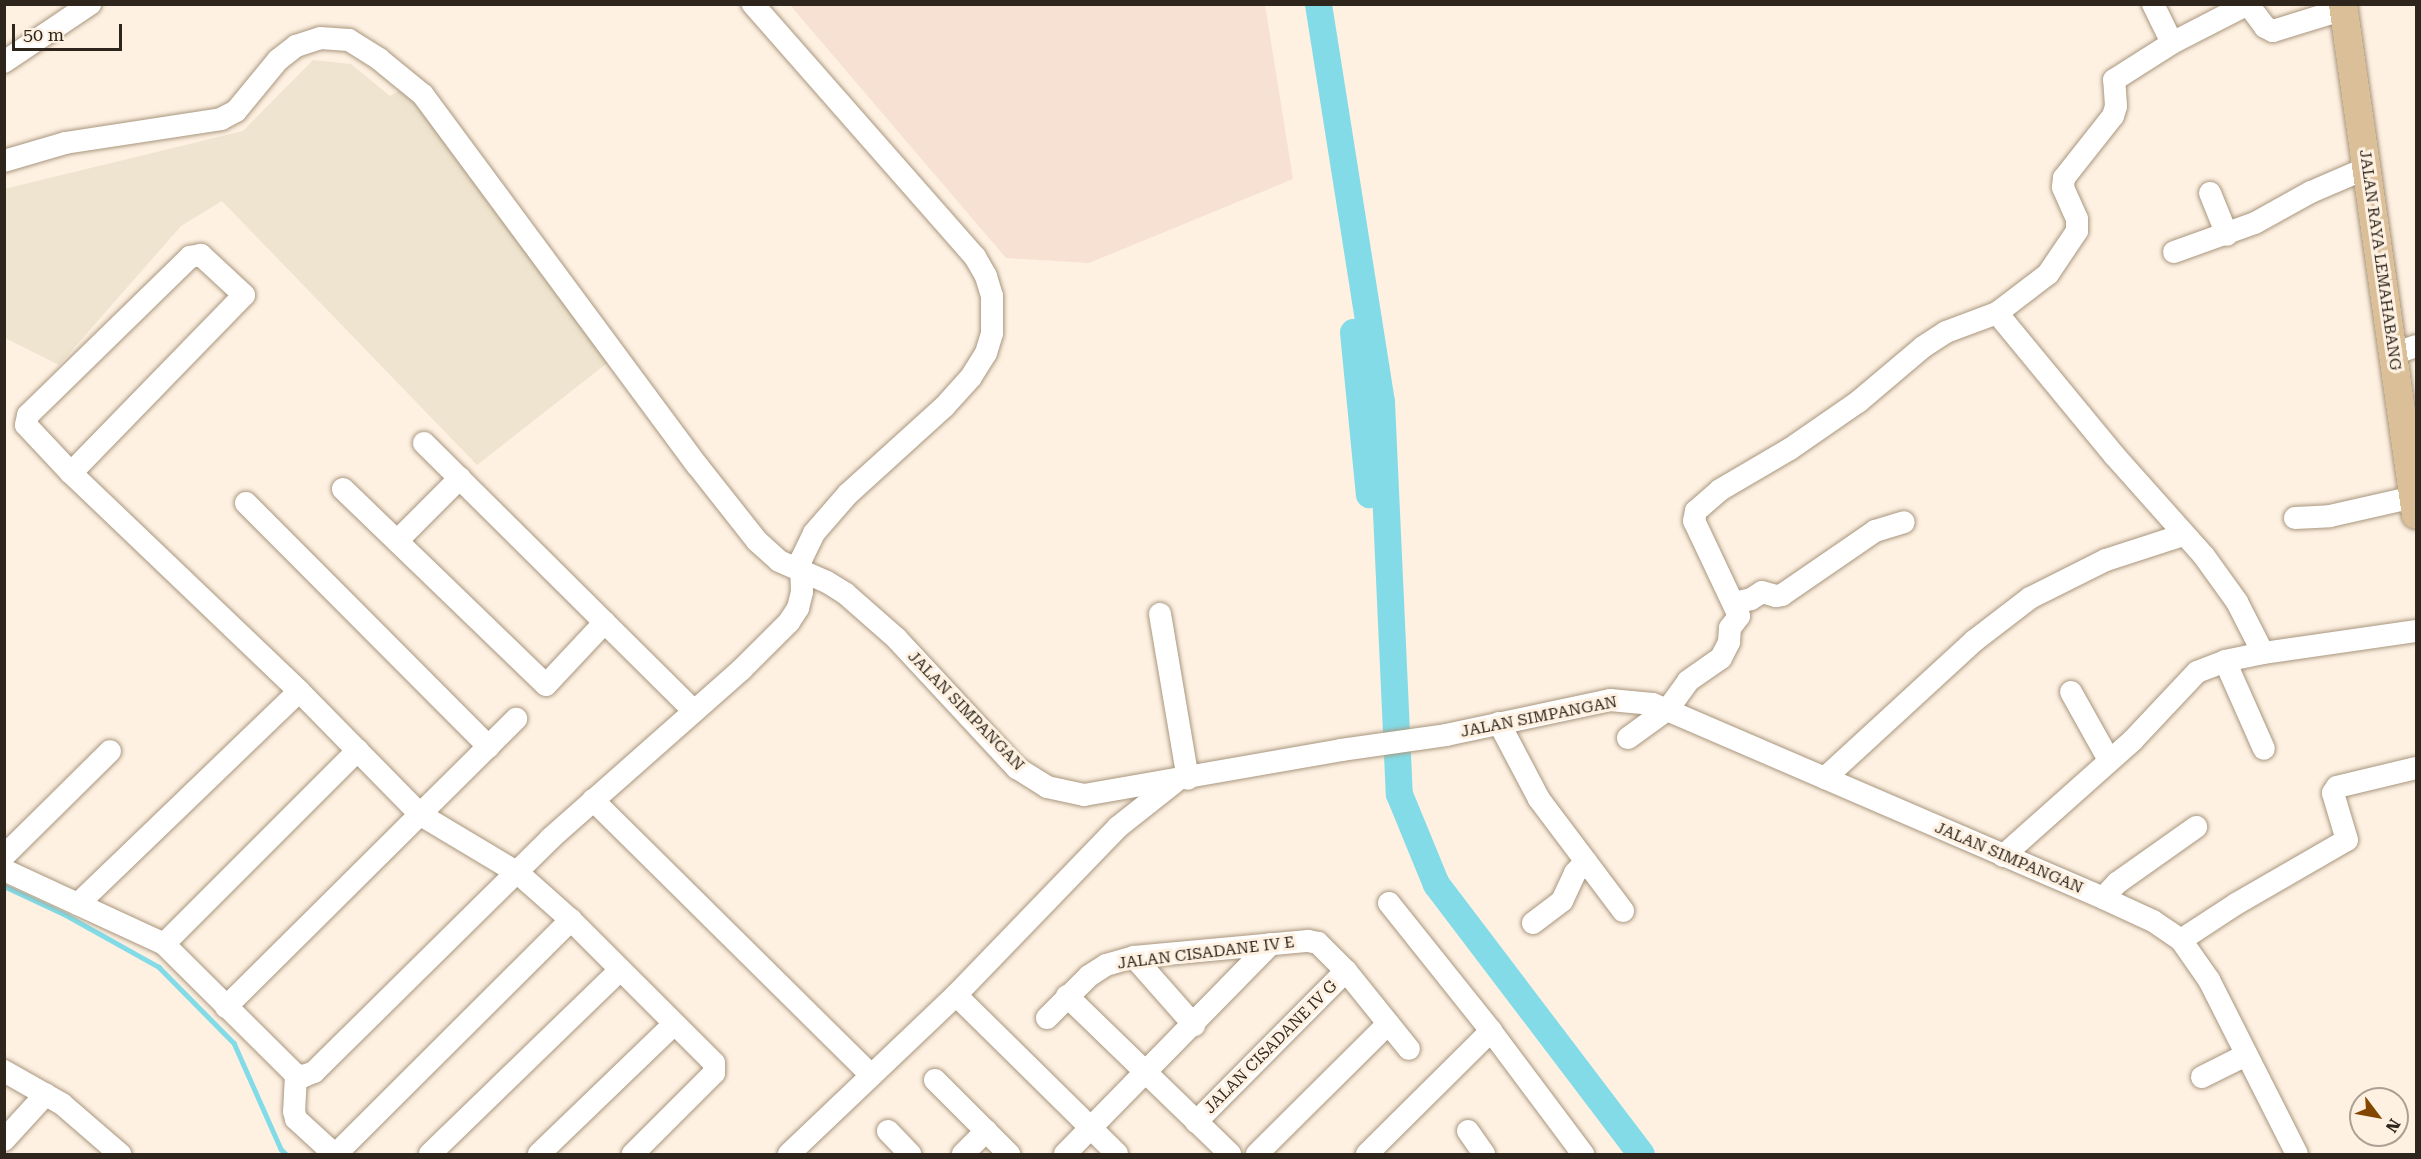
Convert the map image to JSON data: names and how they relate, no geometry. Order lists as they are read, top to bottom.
{
  "streets": {
    "main road": ["JALAN RAYA LEMAHABANG"],
    "street": ["JALAN SIMPANGAN", "JALAN CISADANE IV E", "JALAN CISADANE IV G"]
  },
  "crossings": [
    ["JALAN CISADANE IV E", "JALAN CISADANE IV G"]
  ],
  "scale_bar": "50 m",
  "north": "bottom right"
}
